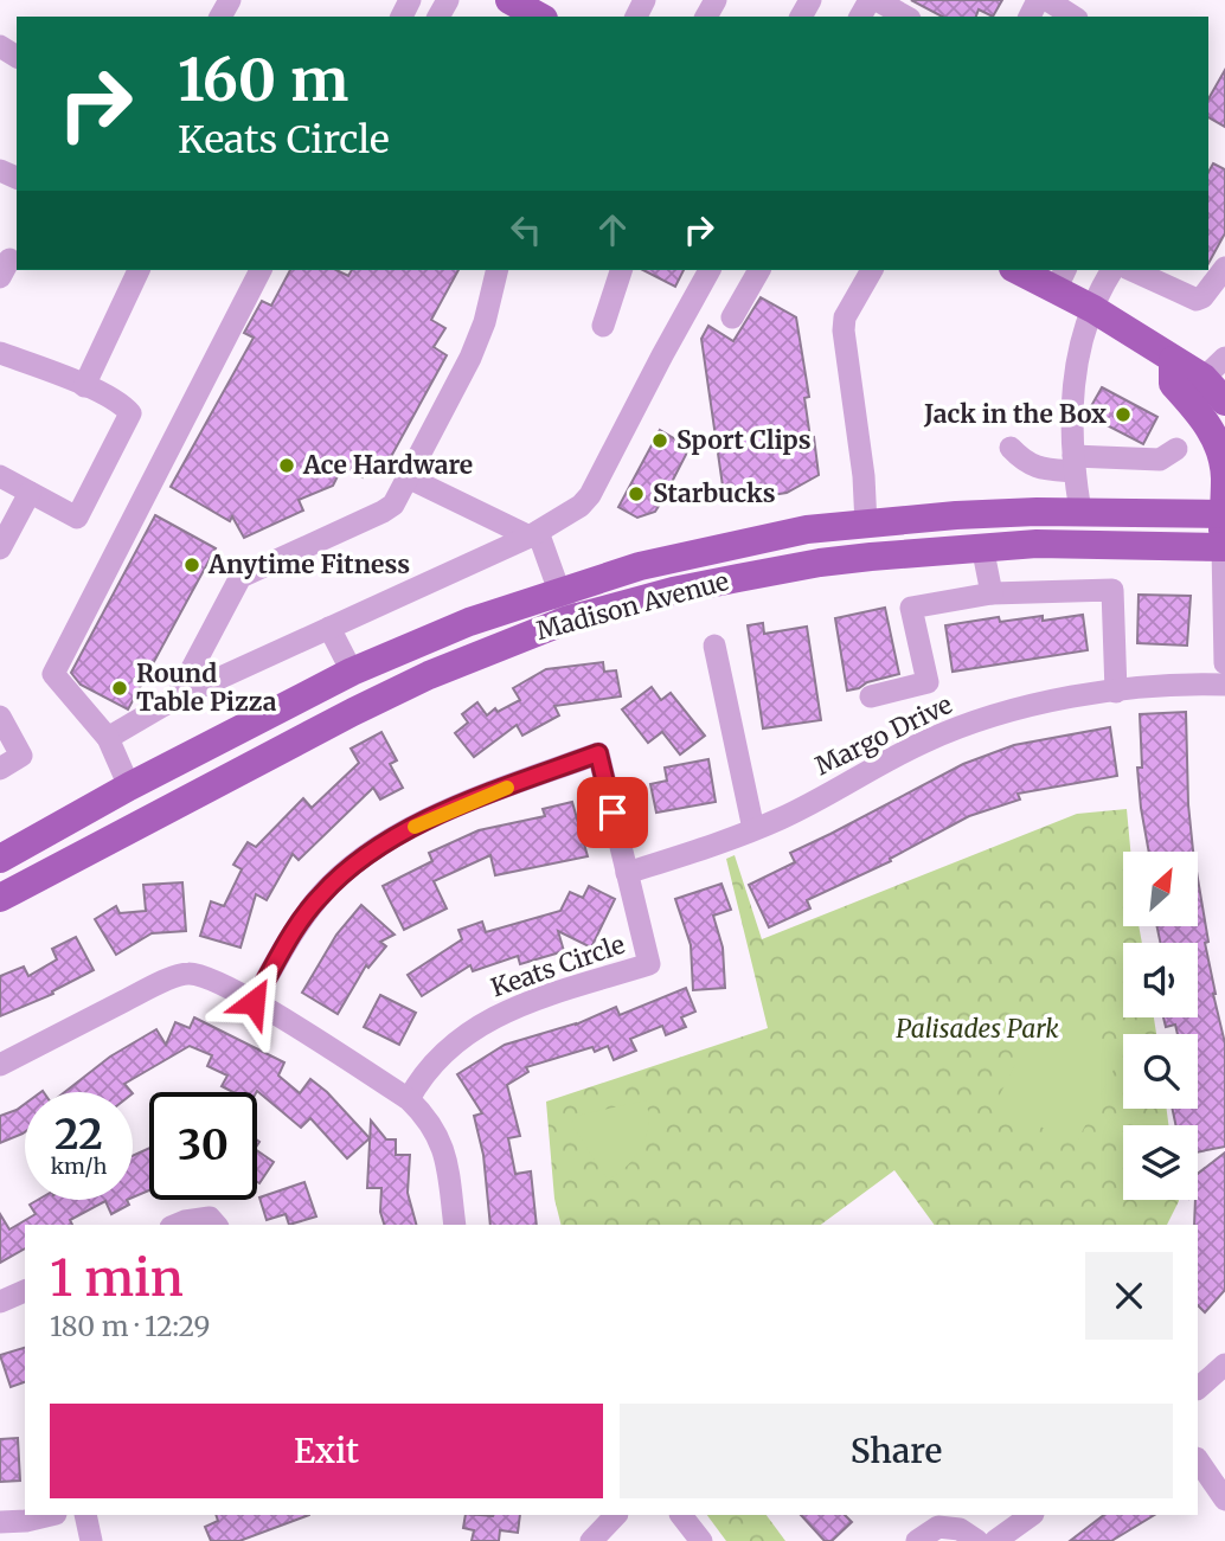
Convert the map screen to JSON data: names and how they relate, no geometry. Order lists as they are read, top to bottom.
{
  "streets": {
    "main road": ["Madison Avenue"],
    "street": ["Margo Drive", "Keats Circle"]
  },
  "crossings": [
    ["Margo Drive", "Keats Circle"]
  ],
  "parks": ["Palisades Park"],
  "places": [
    "Jack in the Box",
    "Sport Clips",
    "Ace Hardware",
    "Starbucks",
    "Anytime Fitness",
    "Round Table Pizza"
  ],
  "north": "top right",
  "page": {
    "turn": ["160 m", "Keats Circle"],
    "speed": "22 km/h",
    "limit": "30",
    "heading": ["1 min", "180 m · 12:29"],
    "buttons": ["Exit", "Share"]
  }
}
